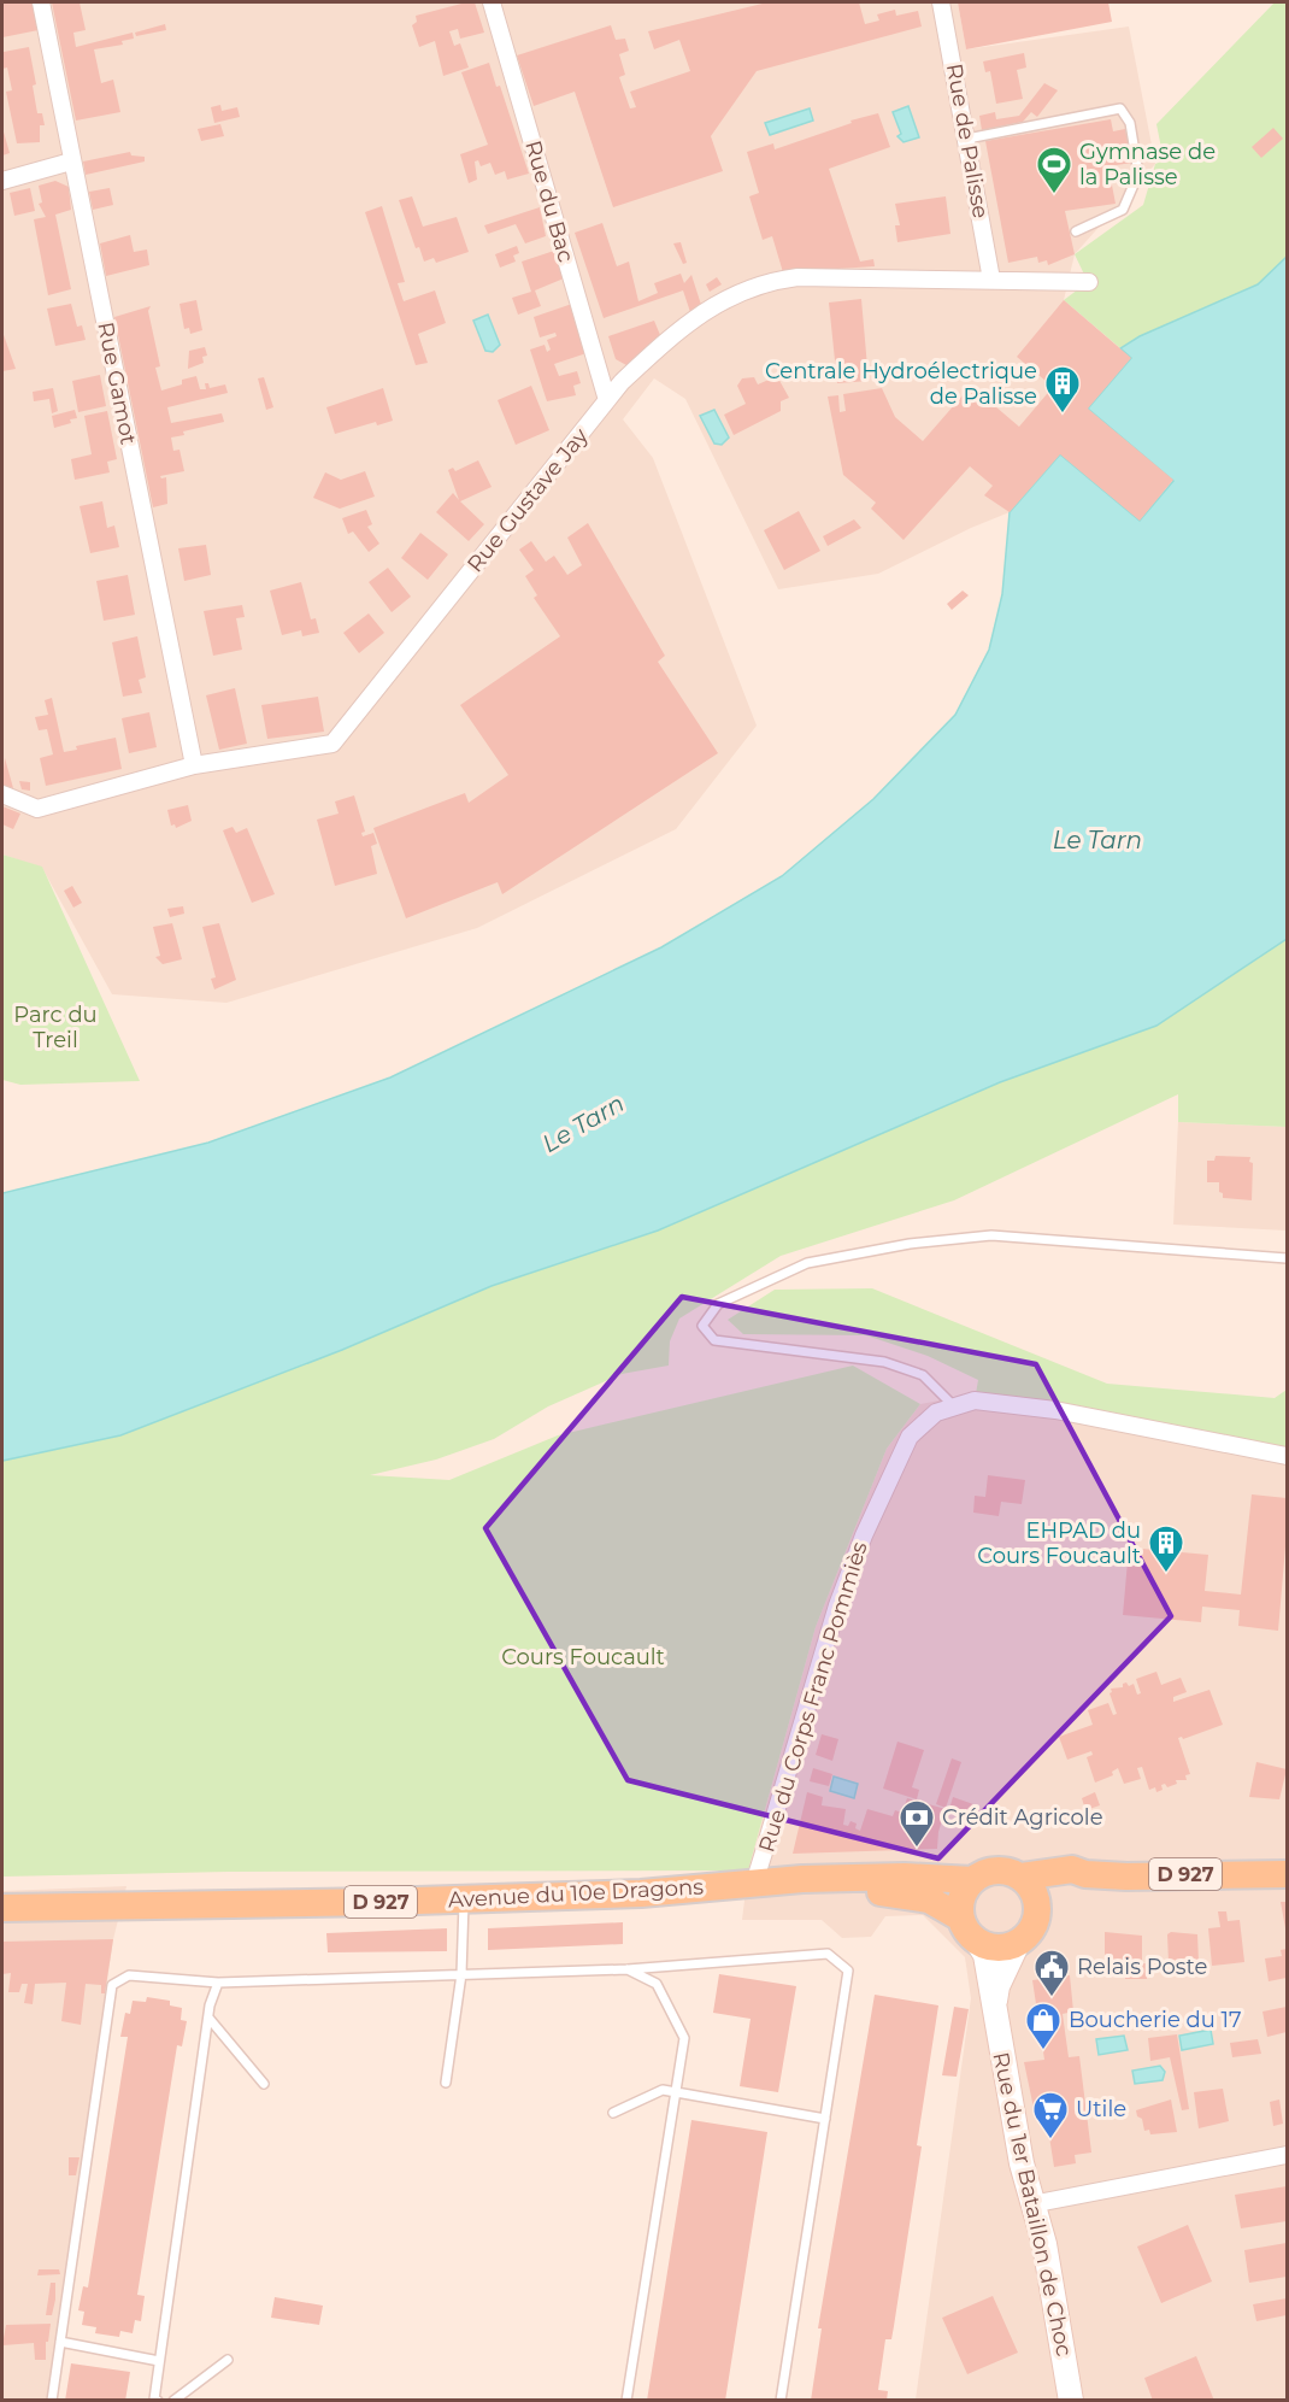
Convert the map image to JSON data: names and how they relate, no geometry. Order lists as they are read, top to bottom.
{
  "streets": {
    "main road": ["D 927", "Avenue du 10e Dragons"],
    "street": [
      "Rue de Palisse",
      "Rue du Bac",
      "Rue Gamot",
      "Rue Gustave Jay",
      "Rue du Corps Franc Pommiès",
      "Rue du 1er Bataillon de Choc"
    ]
  },
  "crossings": [
    ["Rue de Palisse", "Rue Gustave Jay"],
    ["Rue du Bac", "Rue Gustave Jay"],
    ["Rue Gamot", "Rue Gustave Jay"],
    ["Rue du Corps Franc Pommiès", "Avenue du 10e Dragons"],
    ["D 927", "Avenue du 10e Dragons"],
    ["D 927", "Rue du 1er Bataillon de Choc"],
    ["Avenue du 10e Dragons", "Rue du 1er Bataillon de Choc"]
  ],
  "water": ["Le Tarn"],
  "parks": ["Parc du Treil", "Cours Foucault"],
  "places": {
    "sports": ["Gymnase de la Palisse"],
    "building": ["Centrale Hydroélectrique de Palisse", "EHPAD du Cours Foucault"],
    "bank": ["Crédit Agricole"],
    "public building": ["Relais Poste"],
    "shop": ["Boucherie du 17"],
    "supermarket": ["Utile"]
  }
}
